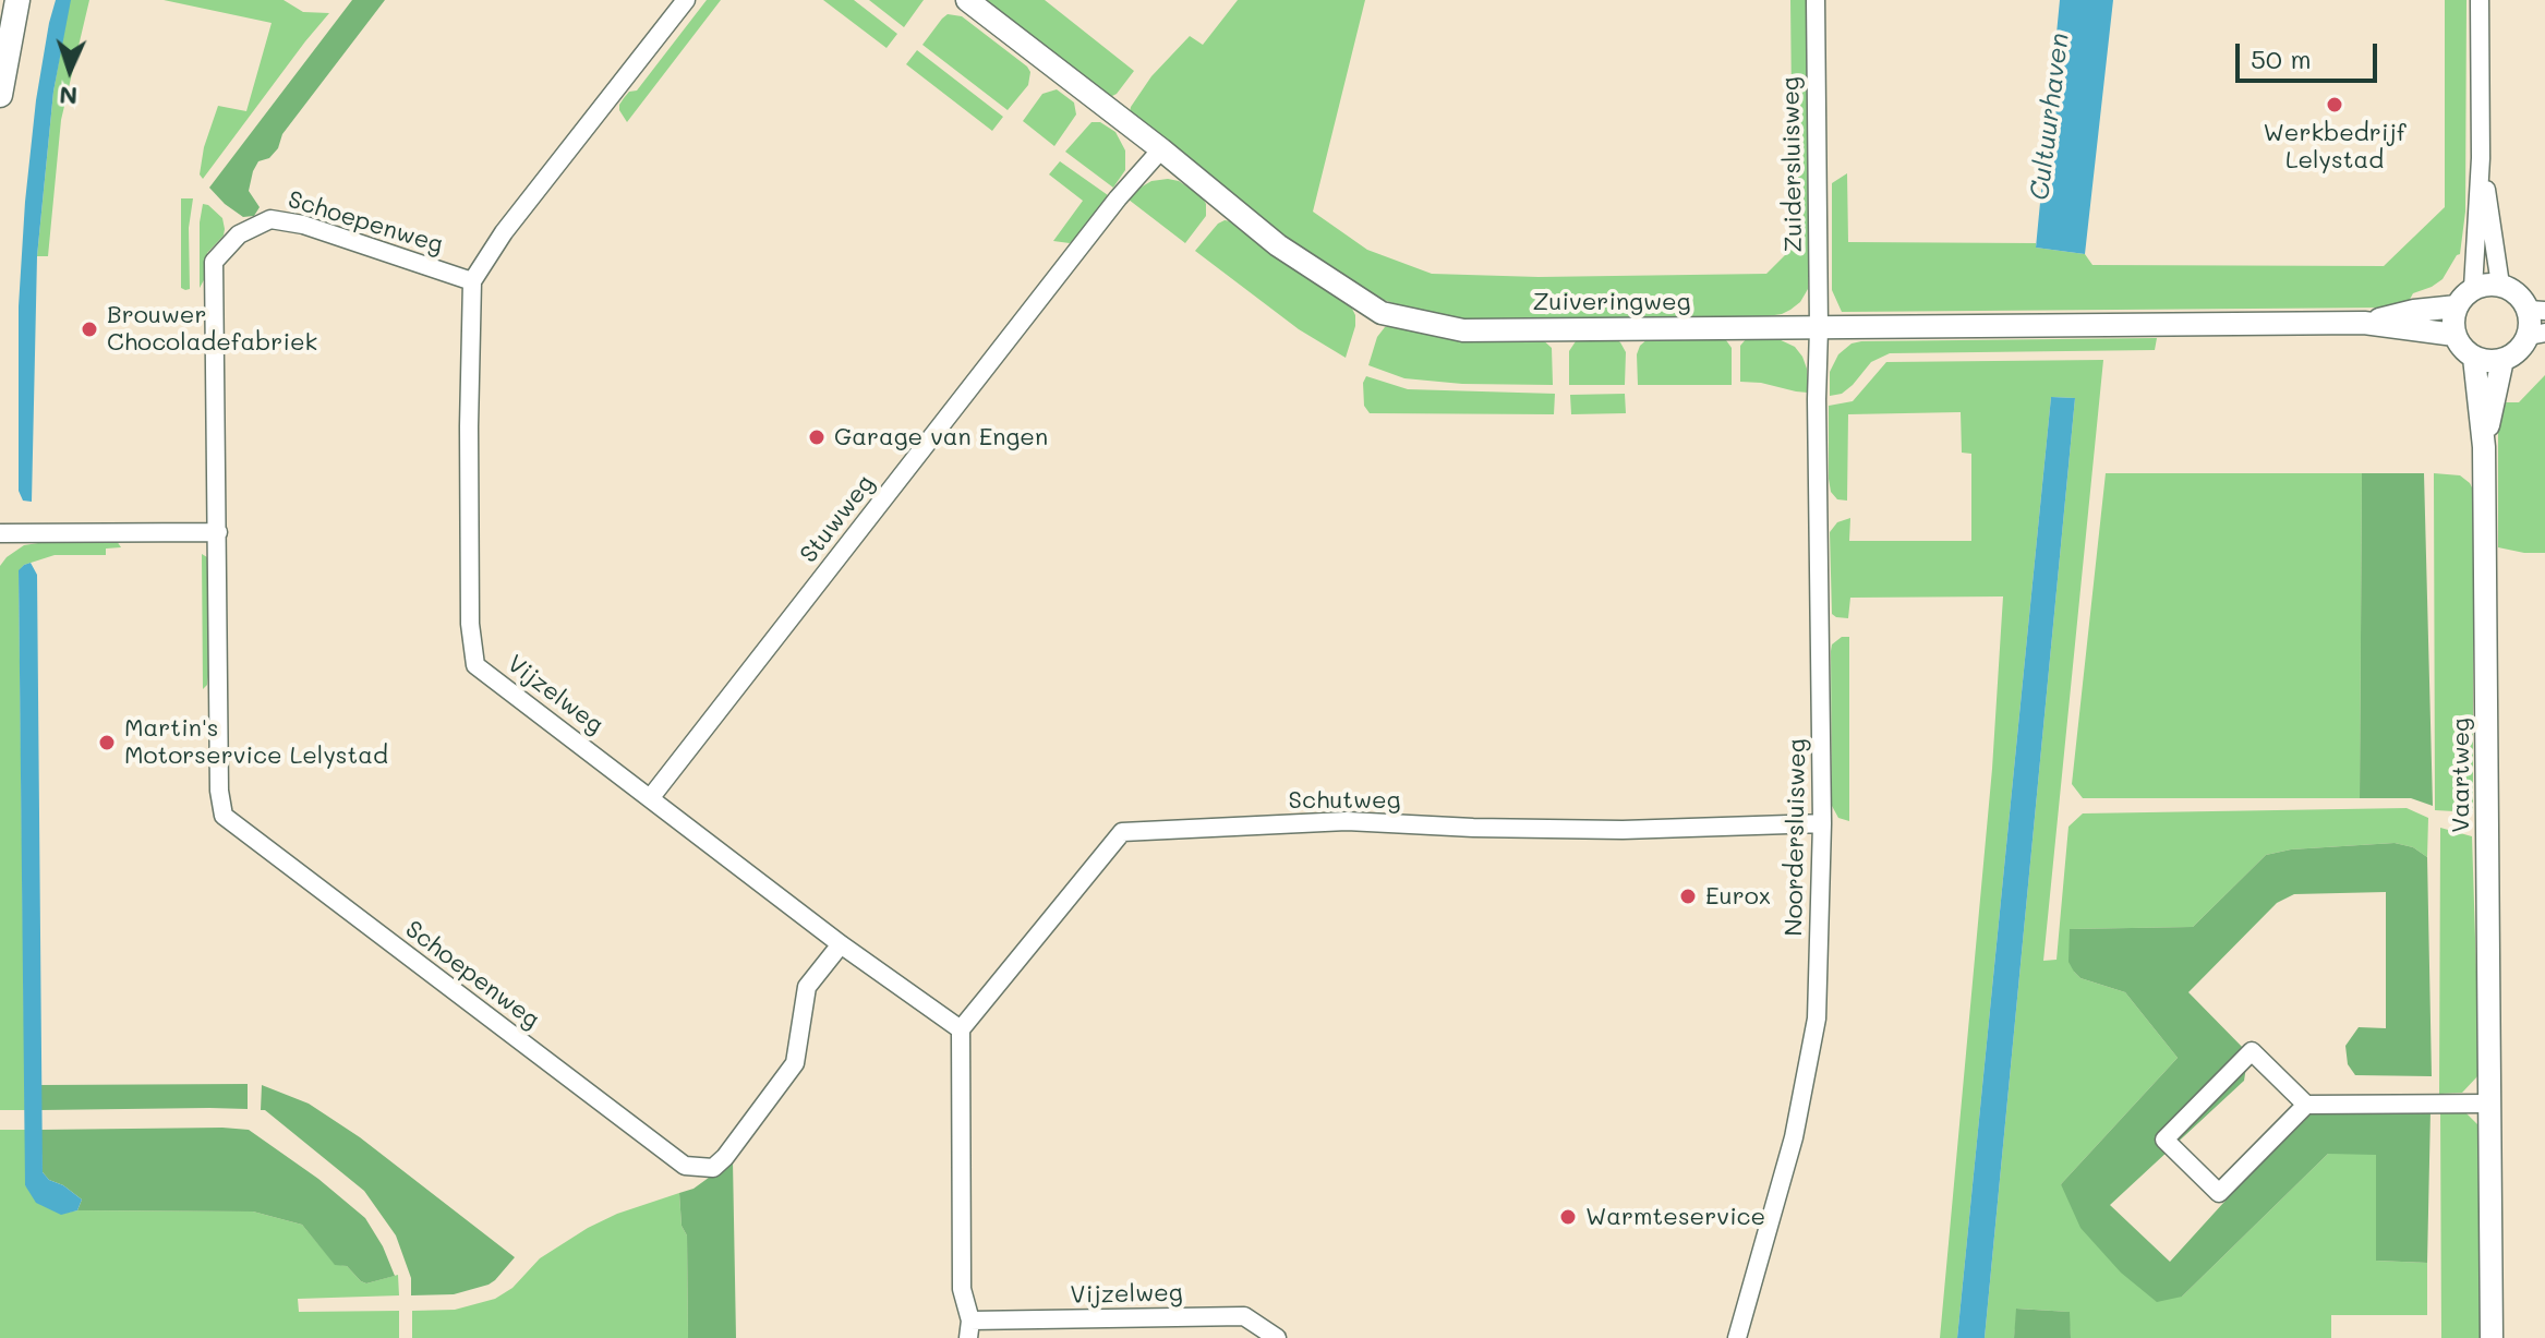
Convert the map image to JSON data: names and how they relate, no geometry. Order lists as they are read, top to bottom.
{
  "streets": {
    "street": [
      "Zuidersluisweg",
      "Schoepenweg",
      "Zuiveringweg",
      "Stuwweg",
      "Vijzelweg",
      "Vaartweg",
      "Schutweg",
      "Noordersluisweg"
    ]
  },
  "crossings": [
    ["Zuidersluisweg", "Zuiveringweg"],
    ["Zuidersluisweg", "Noordersluisweg"],
    ["Schoepenweg", "Vijzelweg"],
    ["Zuiveringweg", "Stuwweg"],
    ["Zuiveringweg", "Vaartweg"],
    ["Zuiveringweg", "Noordersluisweg"],
    ["Stuwweg", "Vijzelweg"],
    ["Vijzelweg", "Schutweg"],
    ["Schutweg", "Noordersluisweg"]
  ],
  "water": ["Cultuurhaven"],
  "places": [
    "Werkbedrijf Lelystad",
    "Brouwer Chocoladefabriek",
    "Garage van Engen",
    "Martin's Motorservice Lelystad",
    "Eurox",
    "Warmteservice"
  ],
  "scale_bar": "50 m",
  "north": "bottom"
}
